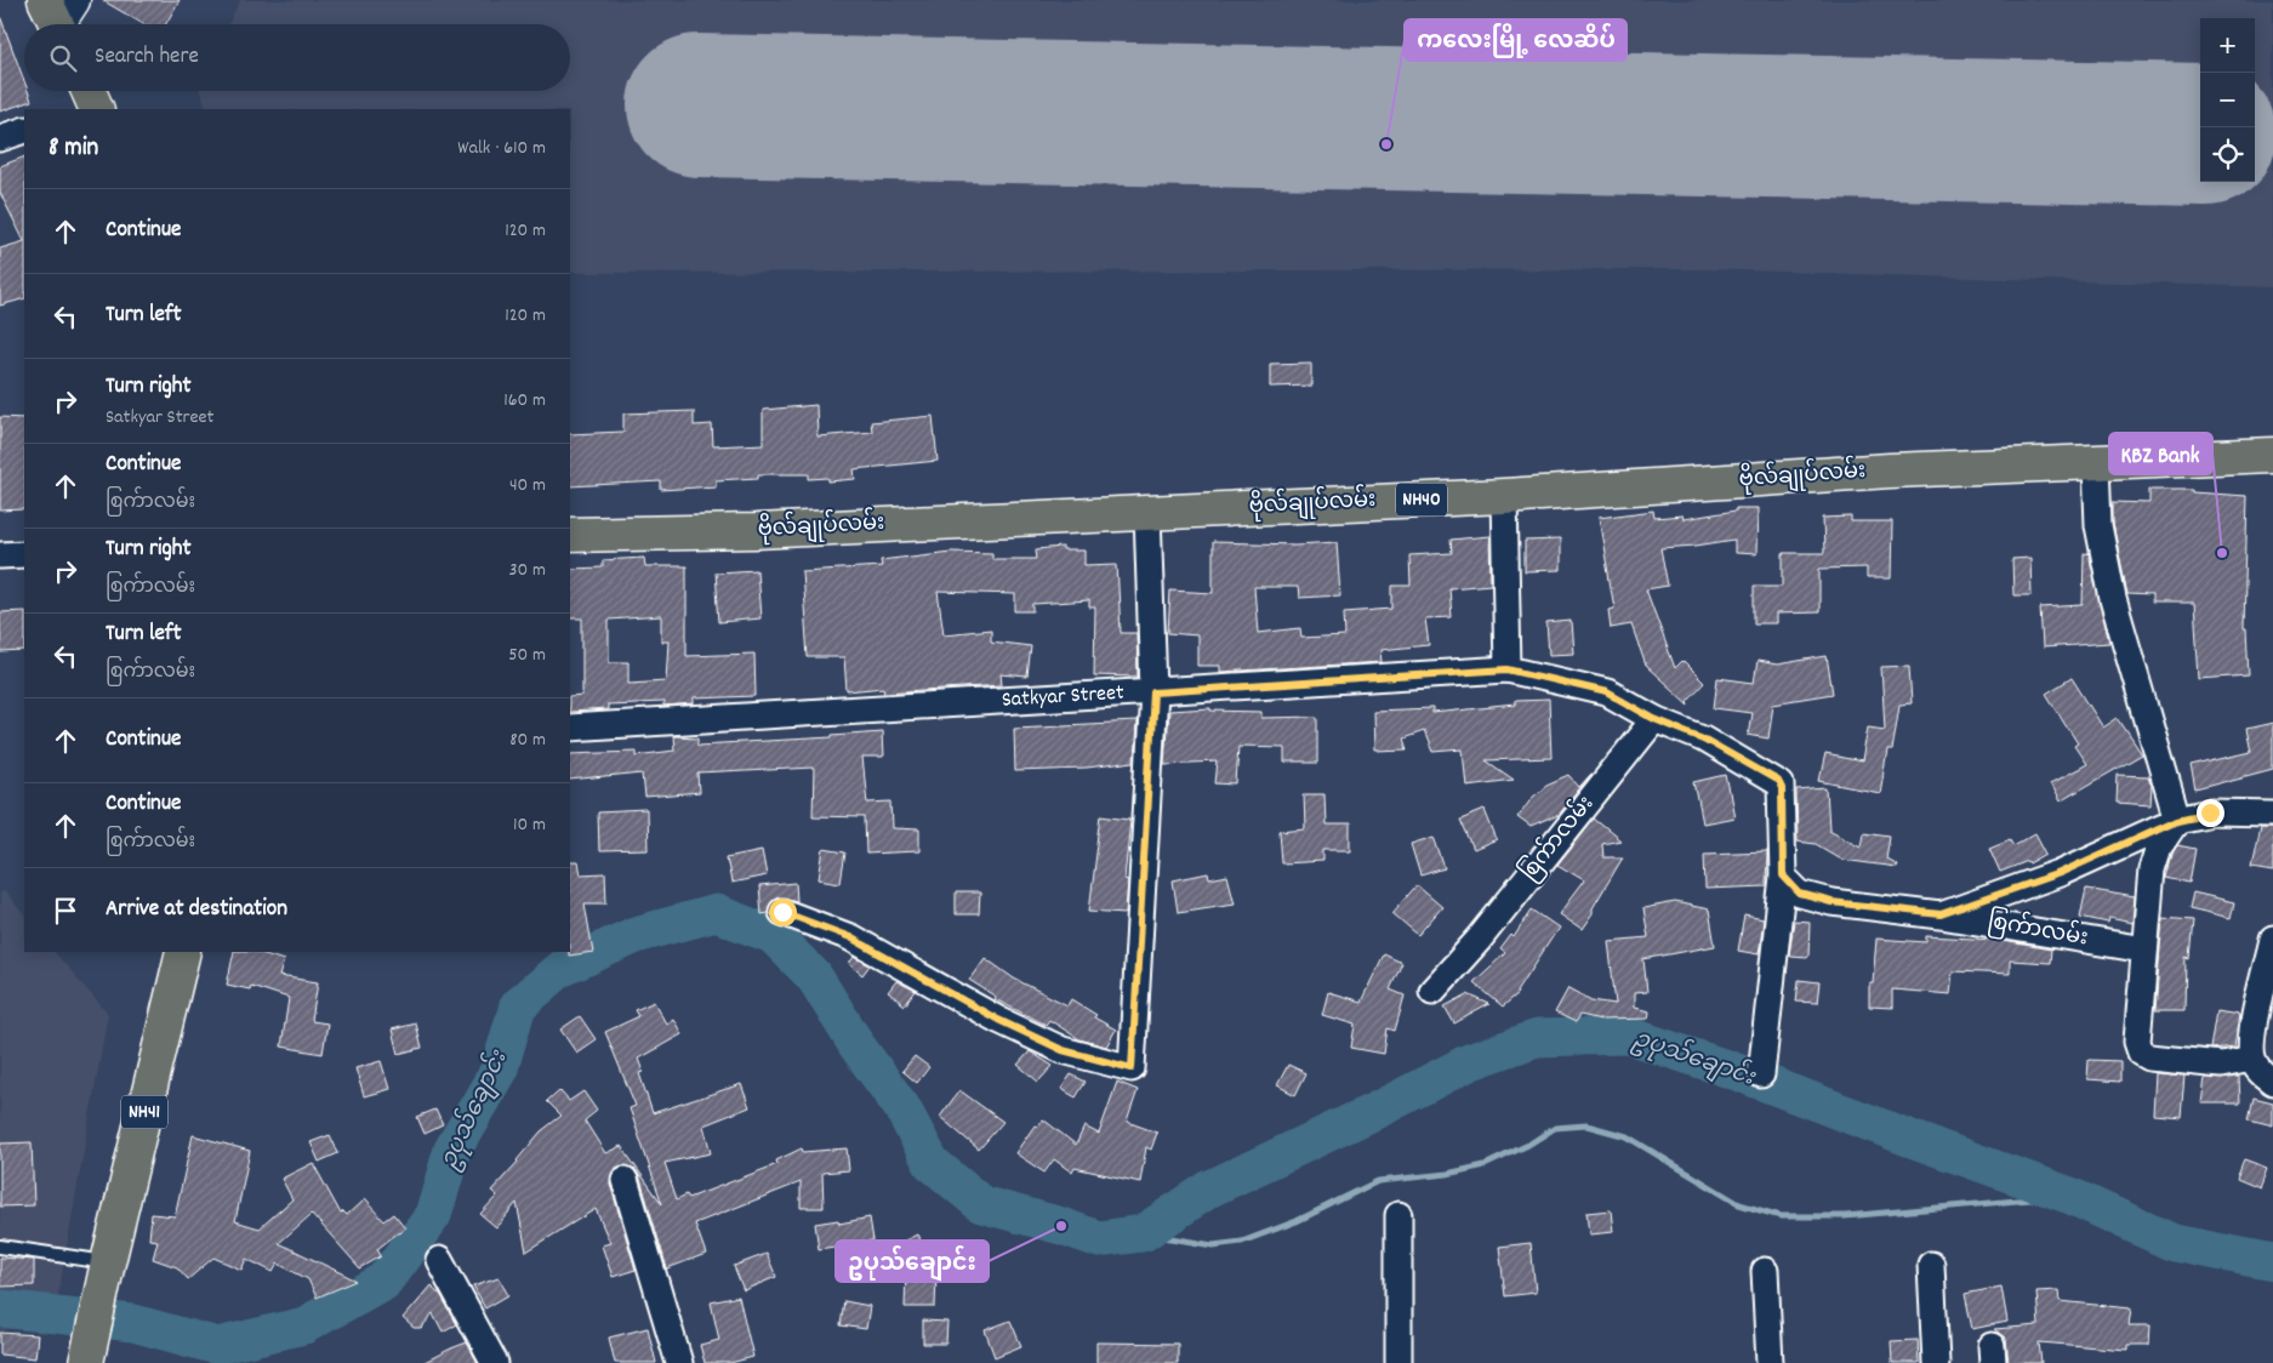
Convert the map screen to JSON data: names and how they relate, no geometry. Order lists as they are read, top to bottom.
{
  "streets": {
    "highway": ["ဗိုလ်ချုပ်လမ်း", "NH40", "NH41"],
    "street": ["Satkyar Street", "စြက်ာလမ်း"]
  },
  "crossings": [
    ["Satkyar Street", "စြက်ာလမ်း"]
  ],
  "water": ["ဥပုသ်ချောင်း"],
  "places": ["ကလေးမြို့ လေဆိပ်", "KBZ Bank", "ဥပုသ်ချောင်း"],
  "page": {
    "map_buttons": ["+", "−"],
    "search": "Search here",
    "heading": ["8 min", "Walk · 610 m"],
    "list": [
      ["Continue", "120 m"],
      ["Turn left", "120 m"],
      ["Turn right", "Satkyar Street", "160 m"],
      ["Continue", "စြက်ာလမ်း", "40 m"],
      ["Turn right", "စြက်ာလမ်း", "30 m"],
      ["Turn left", "စြက်ာလမ်း", "50 m"],
      ["Continue", "80 m"],
      ["Continue", "စြက်ာလမ်း", "10 m"],
      "Arrive at destination"
    ]
  }
}
